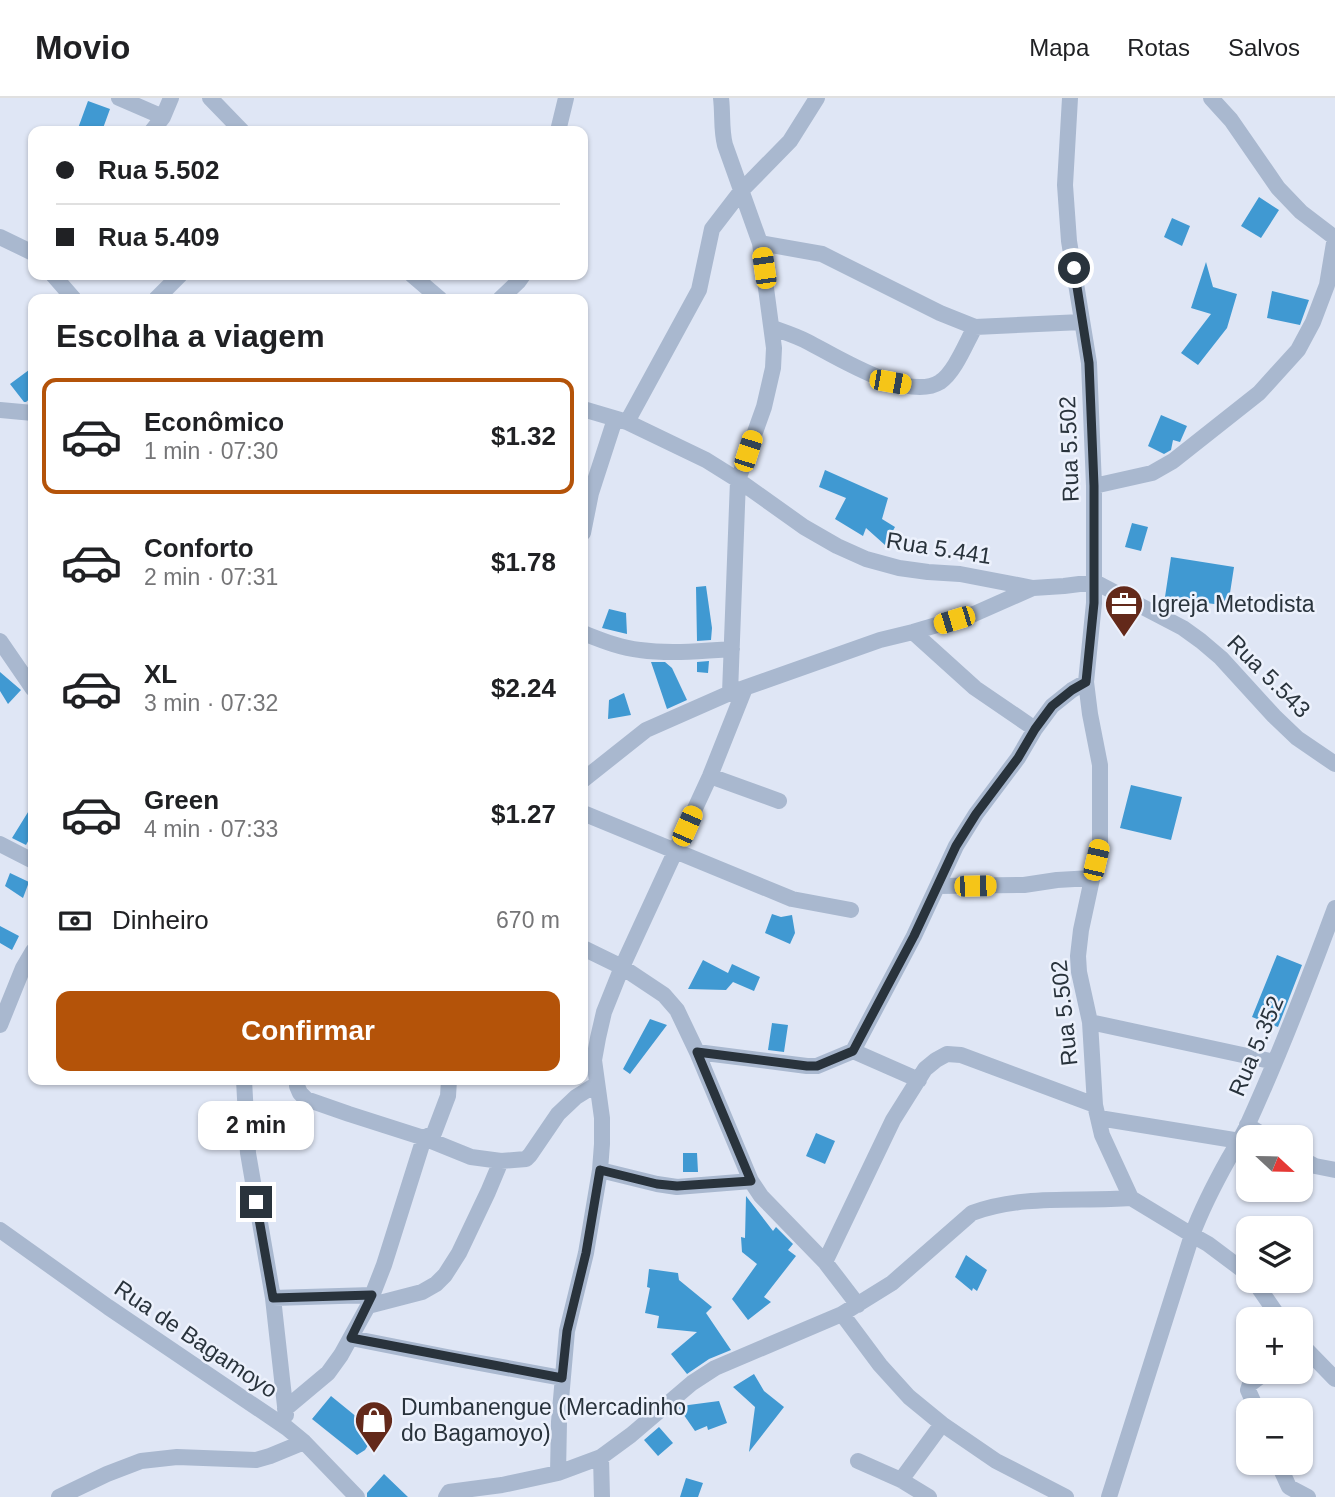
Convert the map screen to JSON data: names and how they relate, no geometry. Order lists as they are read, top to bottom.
{
  "streets": {
    "street": [
      "Rua 5.502",
      "Rua 5.441",
      "Rua 5.543",
      "Rua 5.352",
      "Rua de Bagamoyo"
    ]
  },
  "crossings": [
    ["Rua 5.502", "Rua 5.543"]
  ],
  "places": {
    "office": ["Igreja Metodista"],
    "shop": ["Dumbanengue (Mercadinho do Bagamoyo)"]
  },
  "north": "right",
  "page": {
    "header": "Movio",
    "nav": ["Mapa", "Rotas", "Salvos"],
    "banner": ["Rua 5.502", "Rua 5.409"],
    "heading": "Escolha a viagem",
    "list": [
      {
        "name": "Econômico",
        "note": "1 min · 07:30",
        "value": "$1.32"
      },
      {
        "name": "Conforto",
        "note": "2 min · 07:31",
        "value": "$1.78"
      },
      {
        "name": "XL",
        "note": "3 min · 07:32",
        "value": "$2.24"
      },
      {
        "name": "Green",
        "note": "4 min · 07:33",
        "value": "$1.27"
      }
    ],
    "pay": ["Dinheiro", "670 m"],
    "buttons": "Confirmar",
    "bubble": "2 min",
    "map_buttons": ["+", "−"]
  }
}
